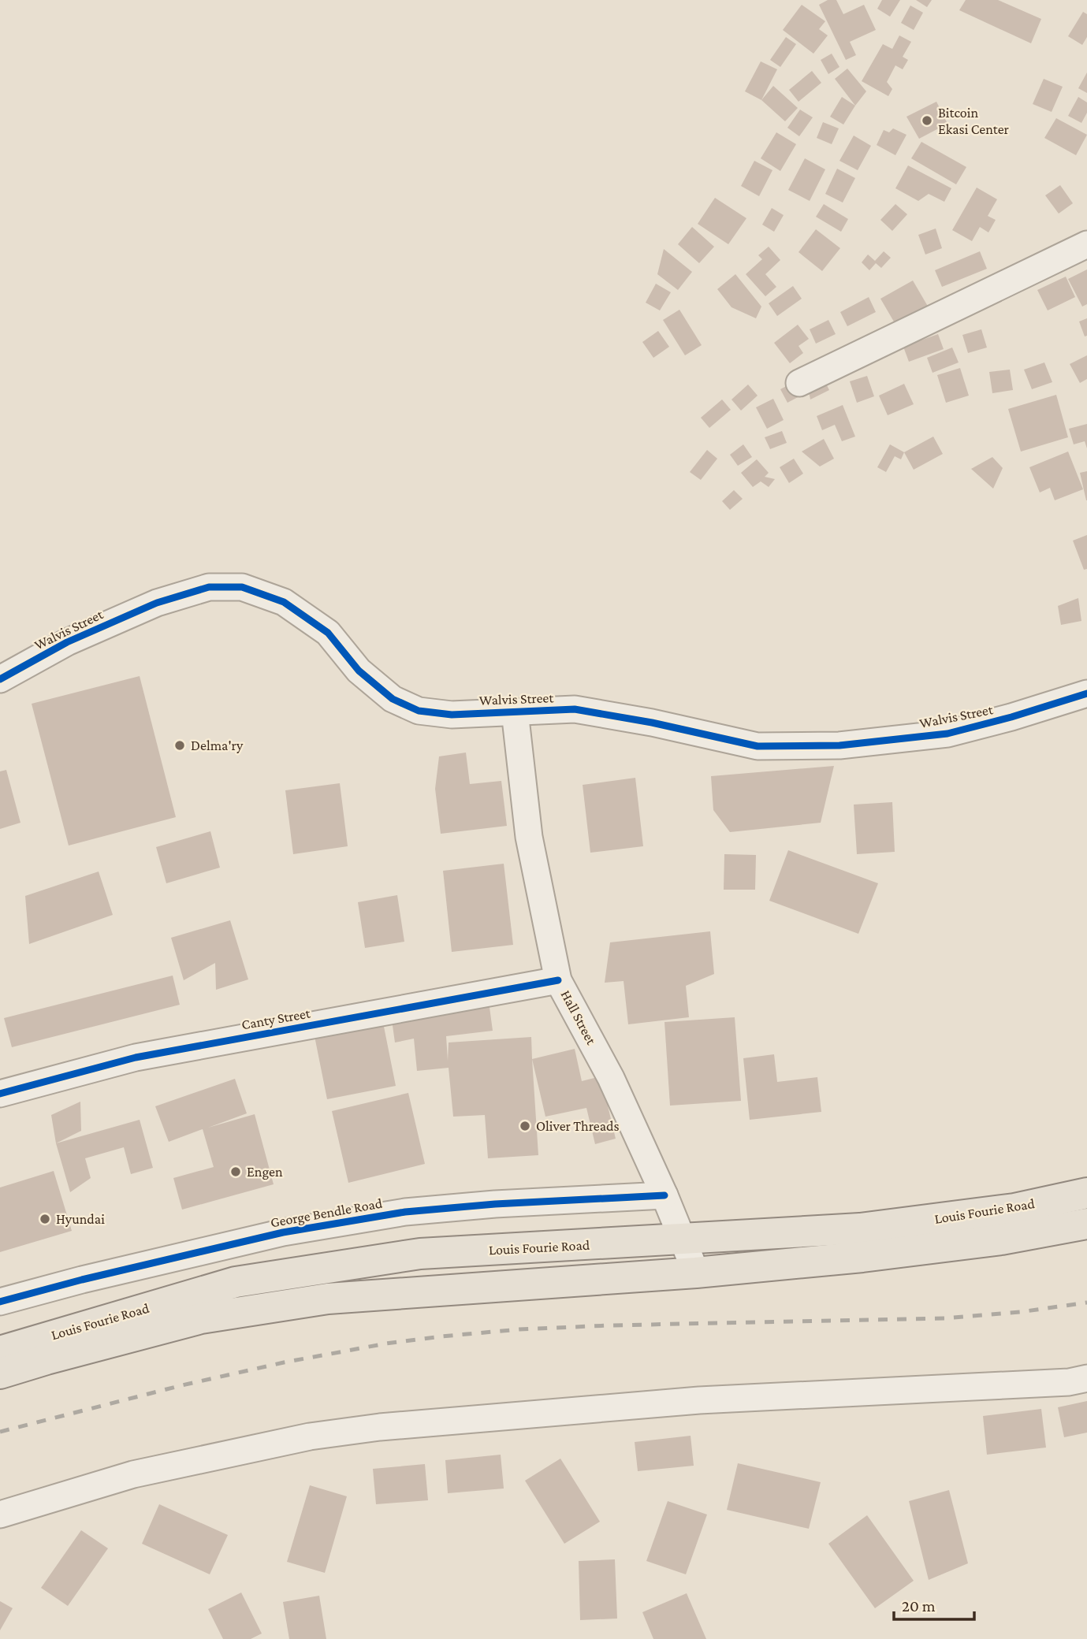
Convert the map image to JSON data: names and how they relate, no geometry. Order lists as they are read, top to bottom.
{
  "streets": {
    "main road": ["Louis Fourie Road"],
    "street": [
      "Walvis Street",
      "Hall Street",
      "Canty Street",
      "George Bendle Road"
    ]
  },
  "crossings": [
    ["Walvis Street", "Hall Street"],
    ["Hall Street", "Canty Street"],
    ["Hall Street", "Louis Fourie Road"],
    ["Hall Street", "George Bendle Road"]
  ],
  "places": [
    "Bitcoin Ekasi Center",
    "Delma'ry",
    "Oliver Threads",
    "Engen",
    "Hyundai"
  ],
  "scale_bar": "20 m"
}
